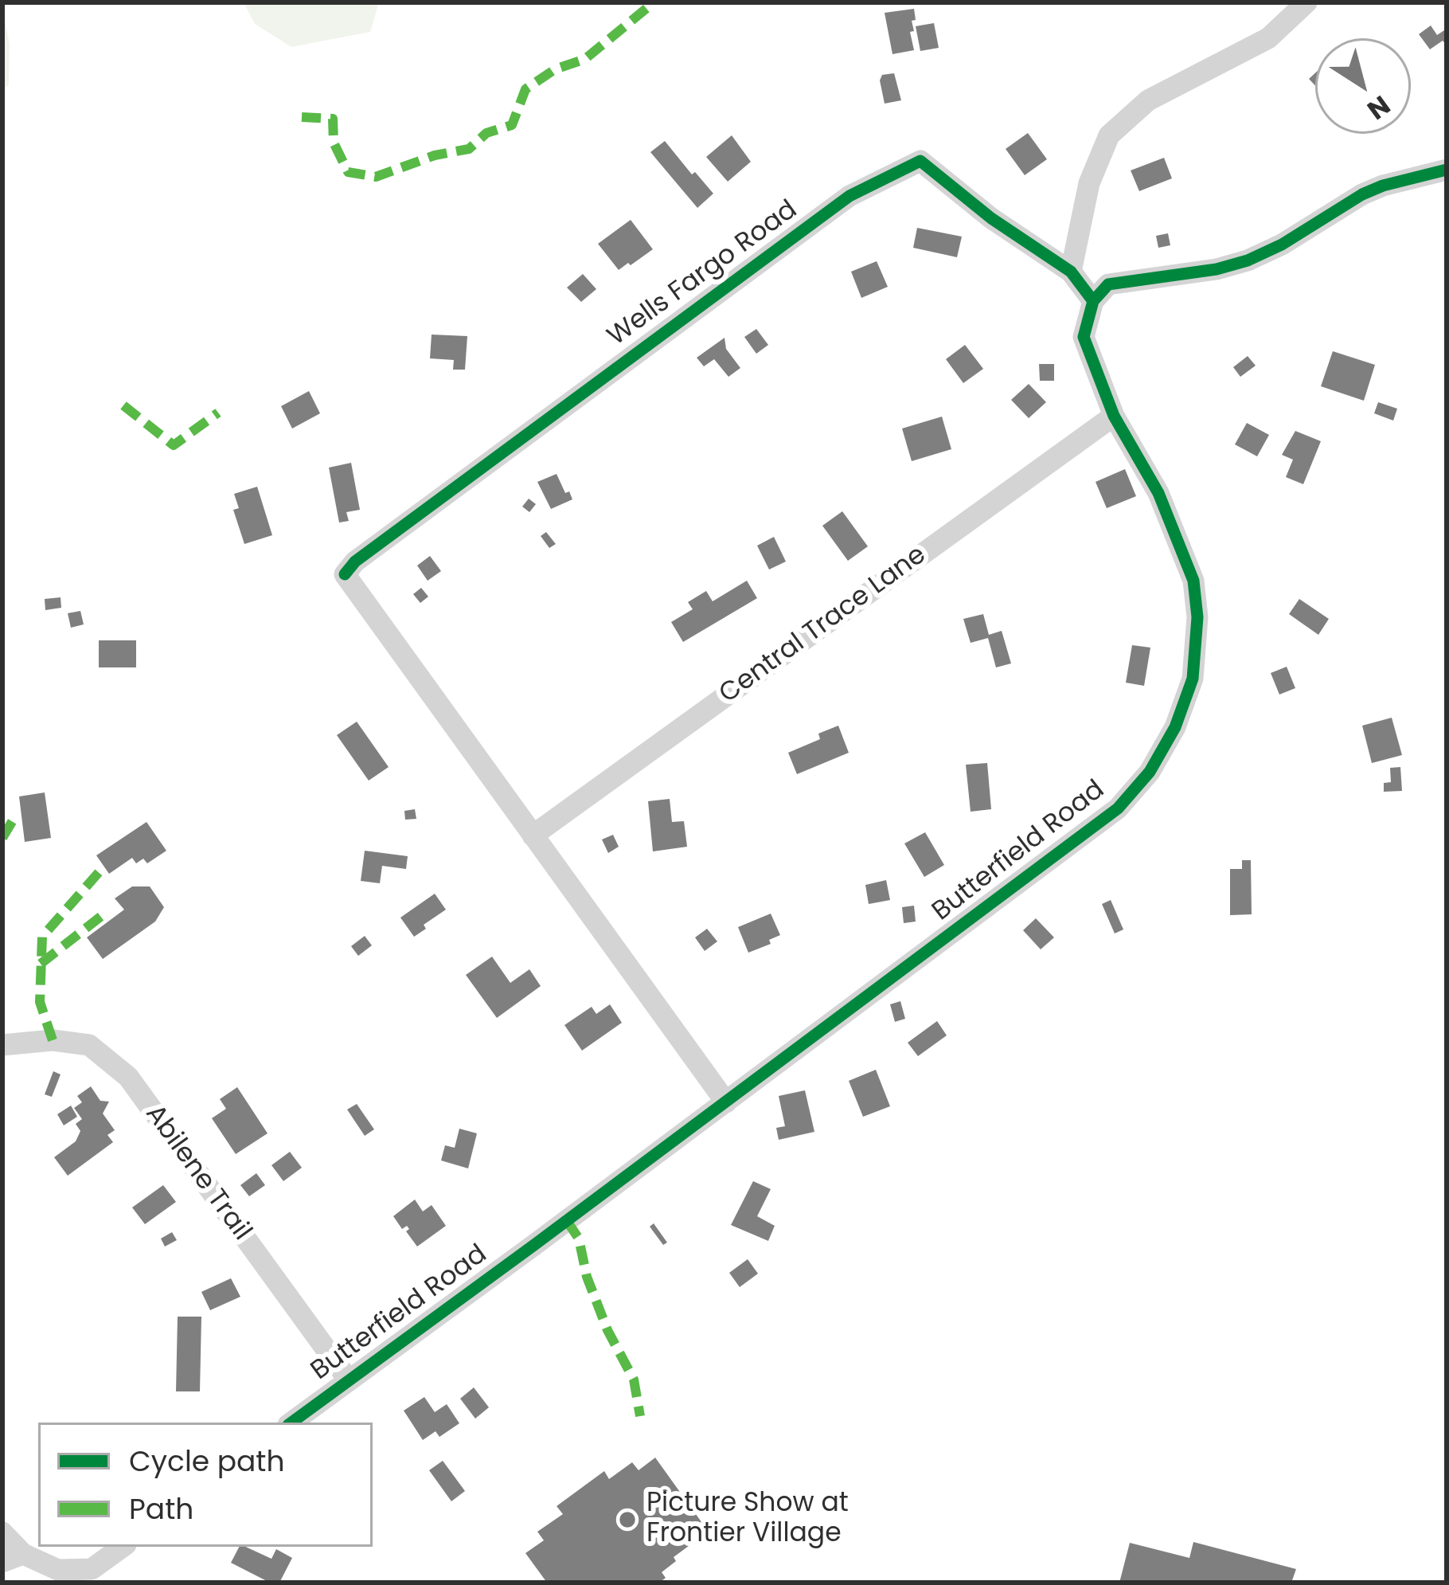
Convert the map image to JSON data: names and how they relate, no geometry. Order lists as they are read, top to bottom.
{
  "streets": {
    "street": [
      "Wells Fargo Road",
      "Central Trace Lane",
      "Butterfield Road",
      "Abilene Trail"
    ]
  },
  "crossings": [
    ["Wells Fargo Road", "Central Trace Lane"],
    ["Wells Fargo Road", "Butterfield Road"],
    ["Central Trace Lane", "Butterfield Road"],
    ["Butterfield Road", "Abilene Trail"]
  ],
  "places": ["Picture Show at Frontier Village"],
  "legend": ["Cycle path", "Path"],
  "north": "bottom right"
}
